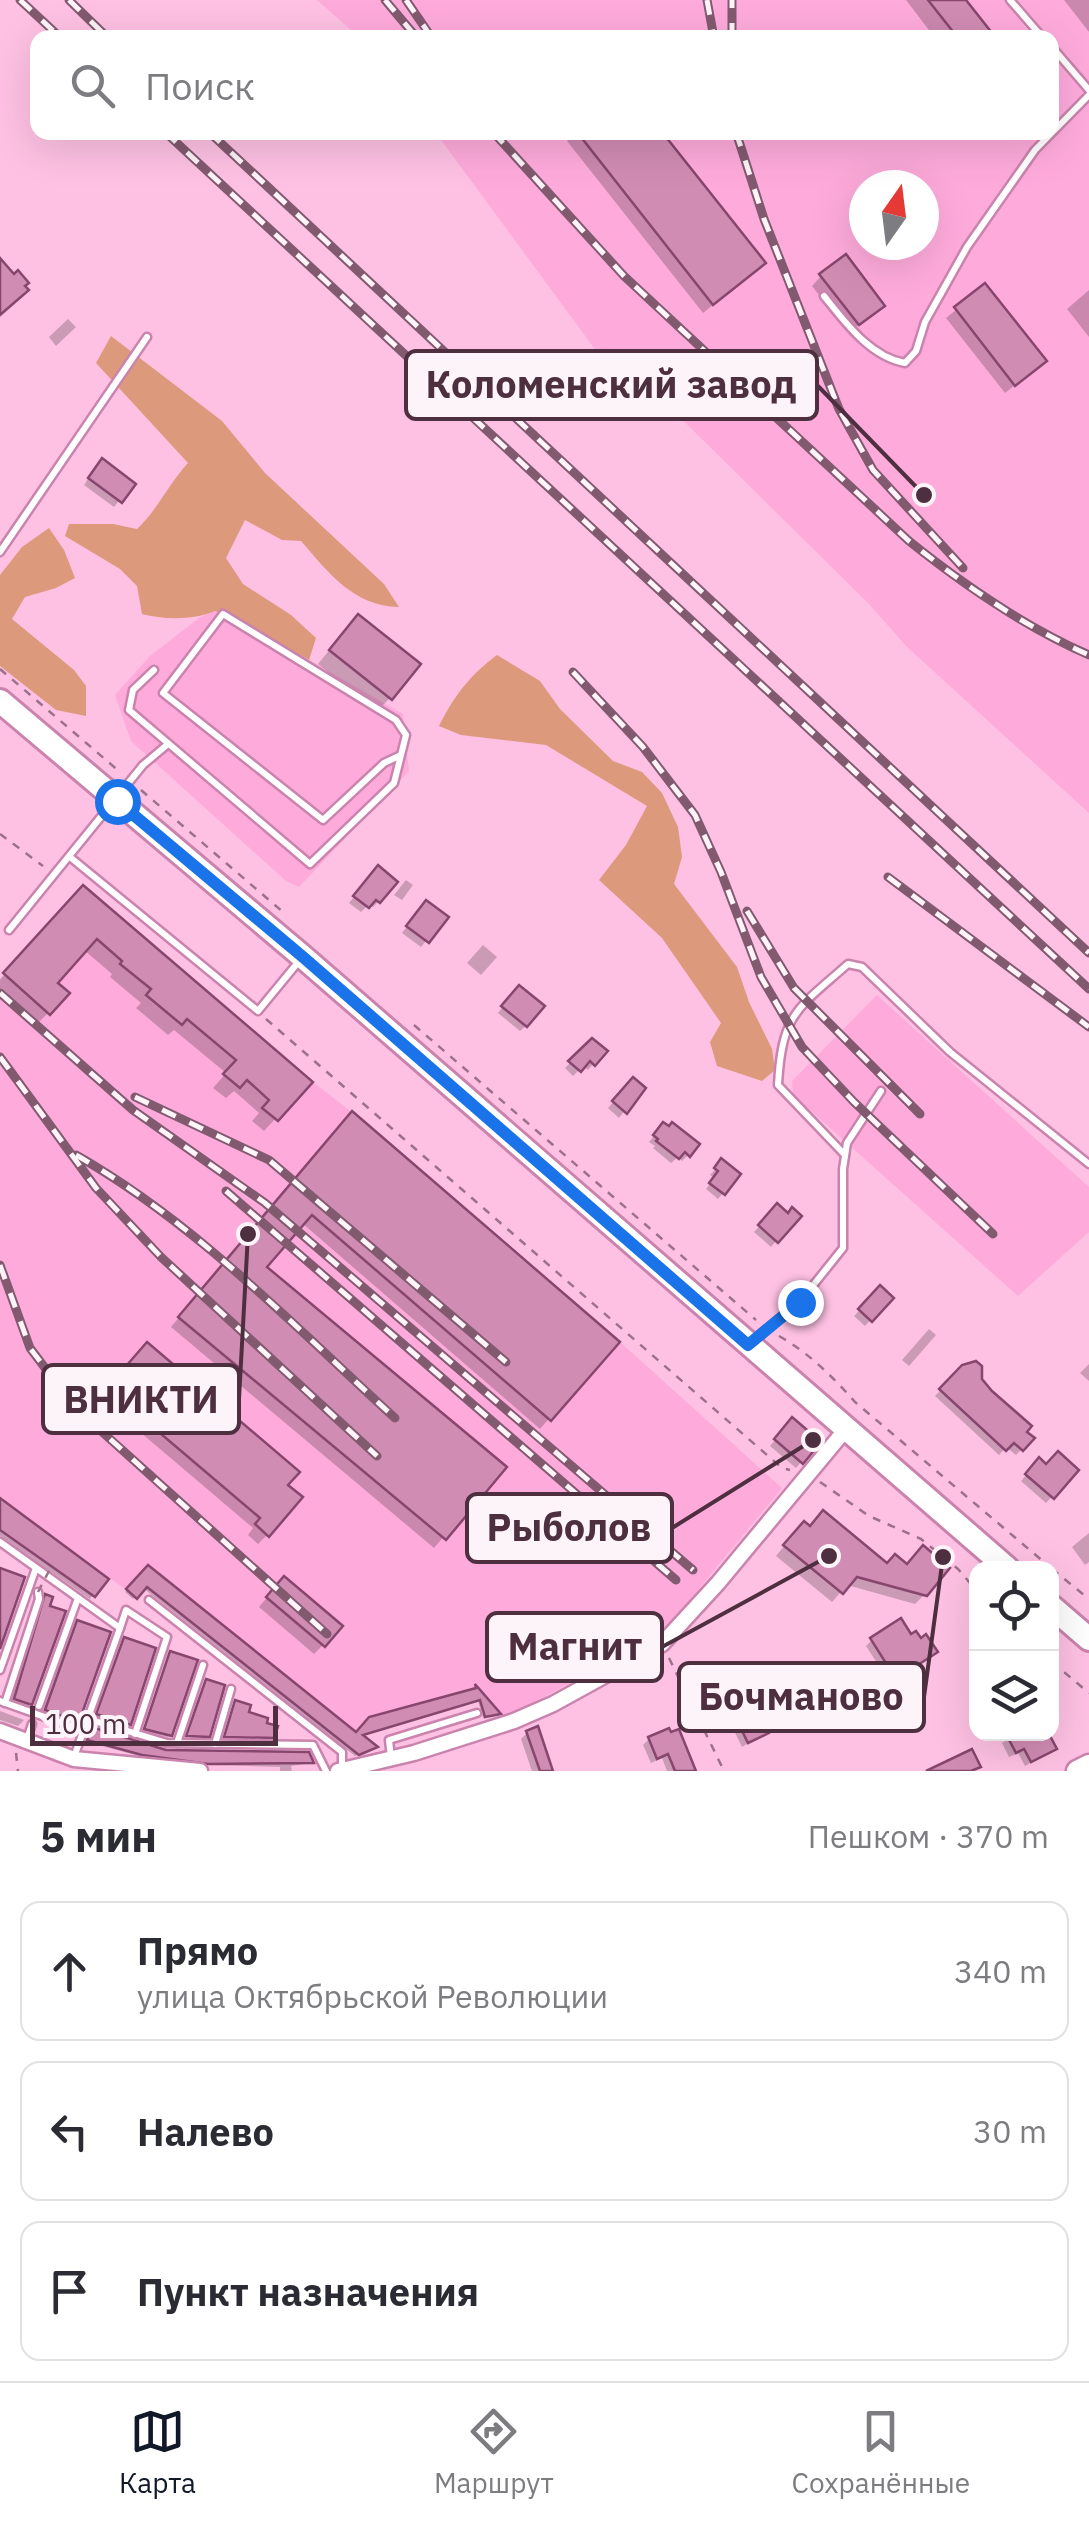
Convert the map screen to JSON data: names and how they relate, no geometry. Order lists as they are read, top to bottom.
{
  "places": [
    "Коломенский завод",
    "ВНИКТИ",
    "Рыболов",
    "Магнит",
    "Бочманово"
  ],
  "scale_bar": "100 m",
  "north": "top",
  "page": {
    "search": "Поиск",
    "scale": "100 m",
    "heading": ["5 мин", "Пешком · 370 m"],
    "list": [
      ["Прямо", "улица Октябрьской Революции", "340 m"],
      ["Налево", "30 m"],
      "Пункт назначения"
    ],
    "nav": ["Карта", "Маршрут", "Сохранённые"]
  }
}
